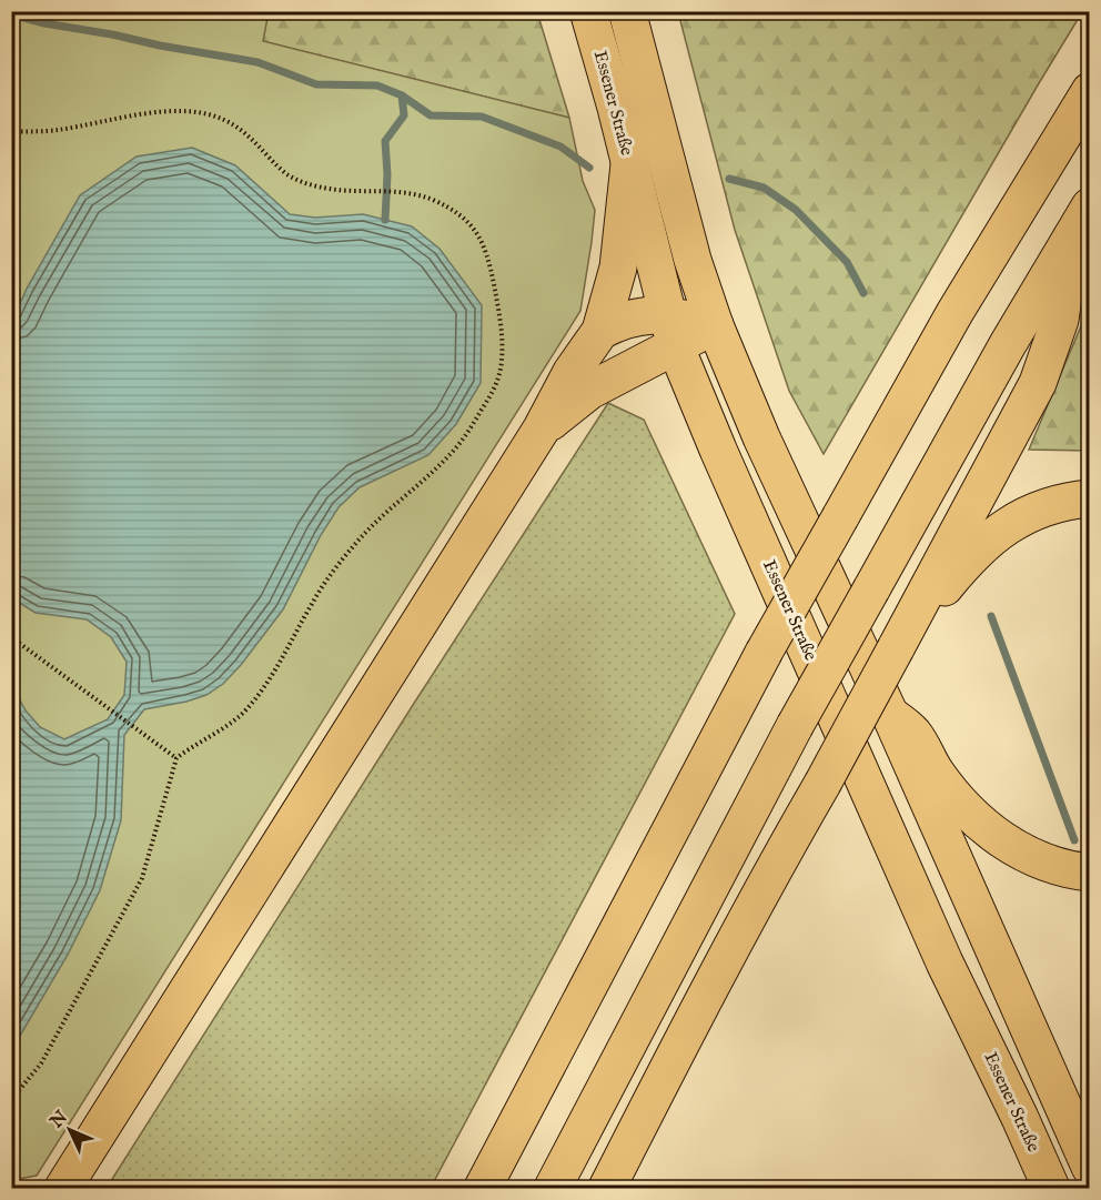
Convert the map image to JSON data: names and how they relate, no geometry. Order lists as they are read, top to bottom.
{
  "streets": {
    "main road": ["Essener Straße"]
  },
  "north": "top left"
}
